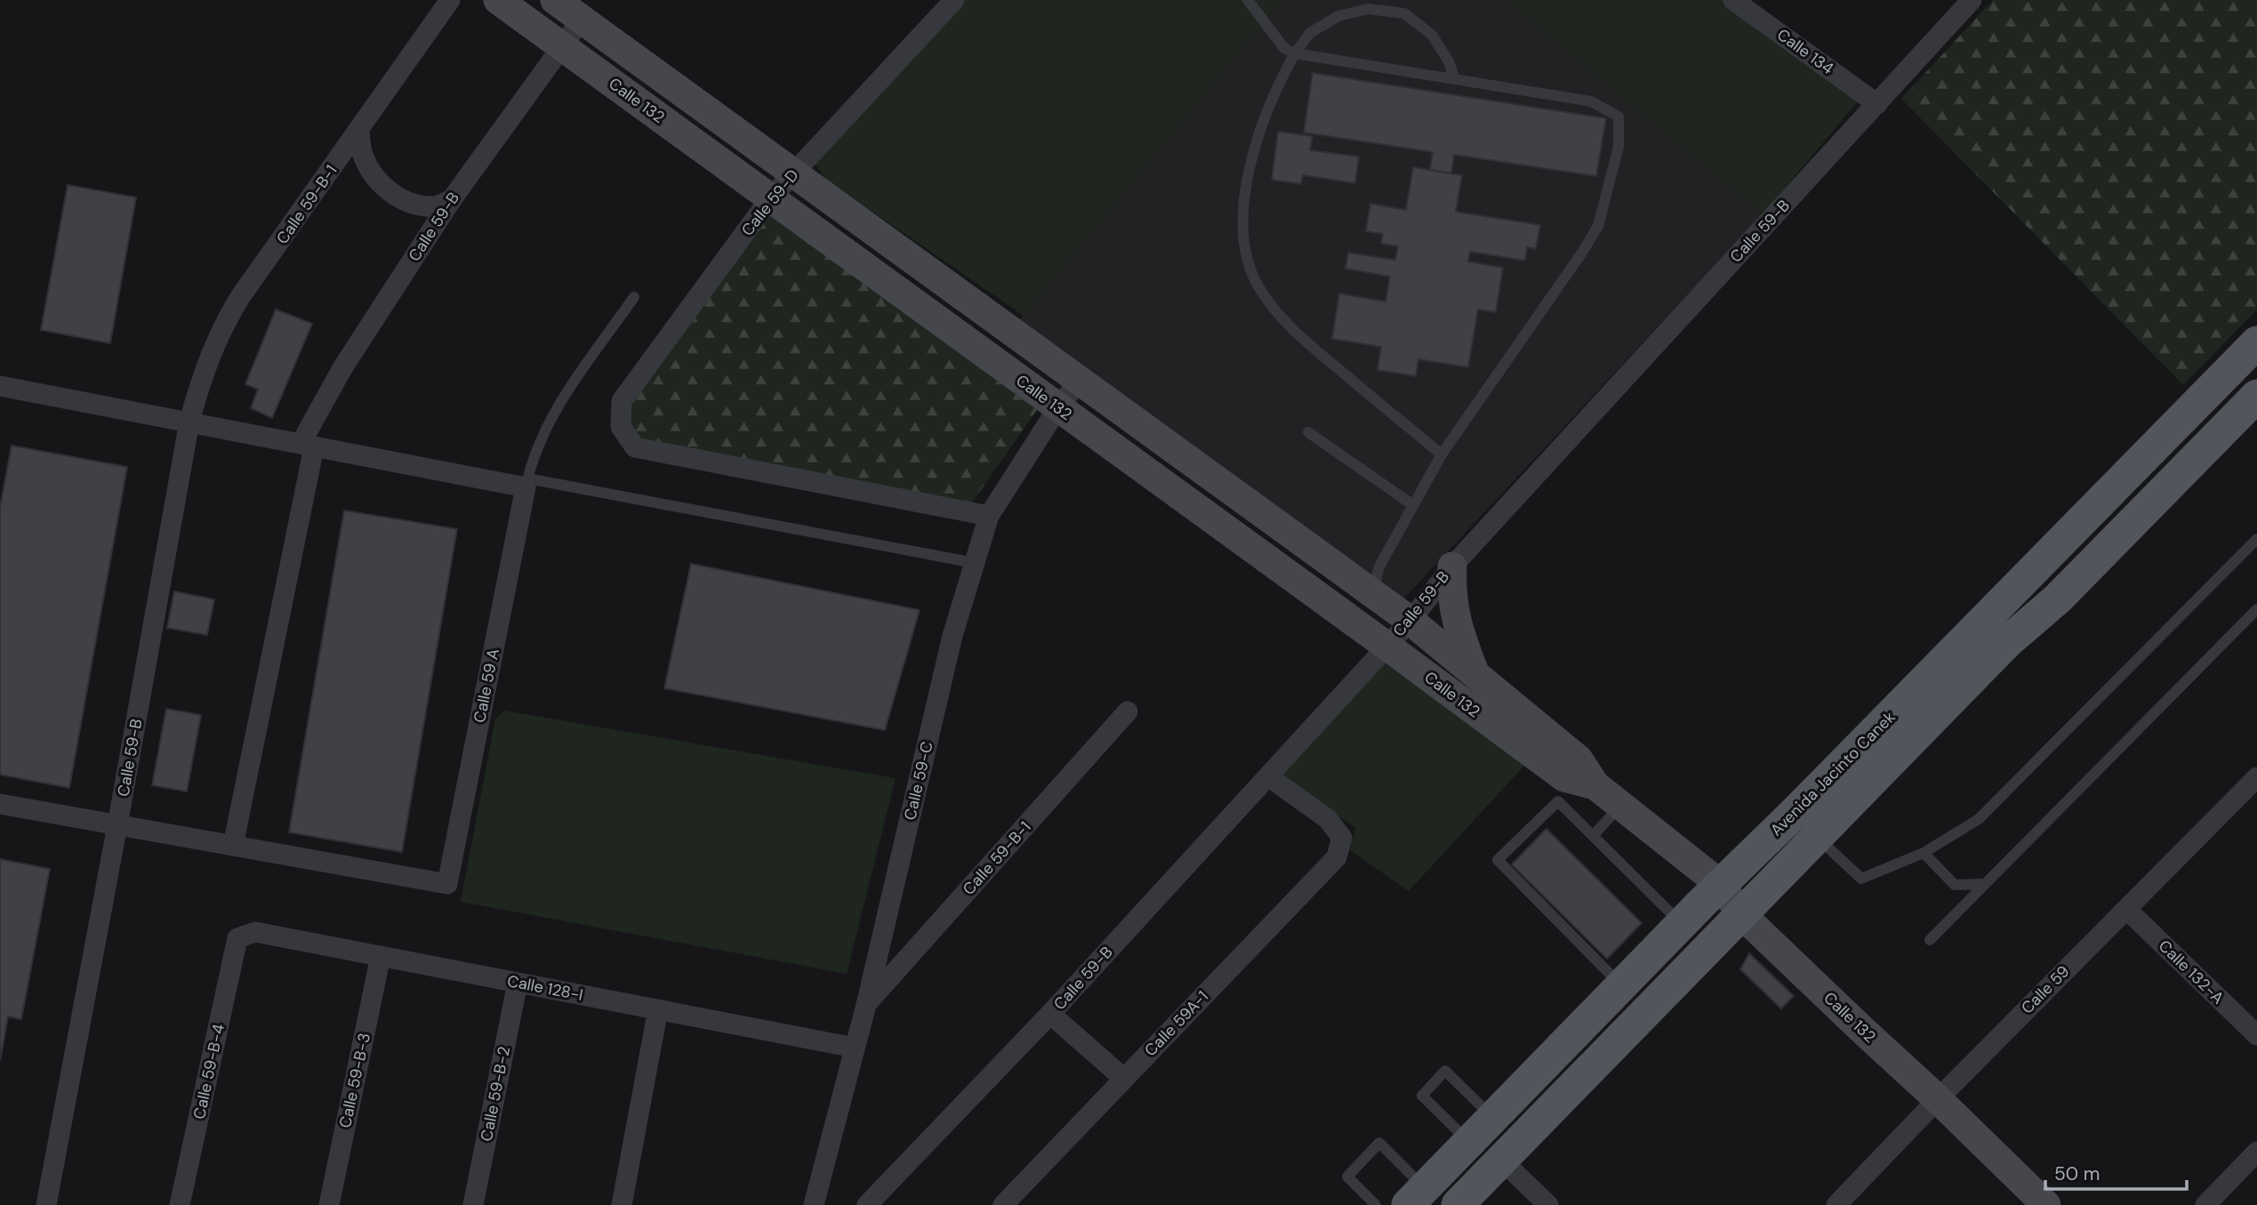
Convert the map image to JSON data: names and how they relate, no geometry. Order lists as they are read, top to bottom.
{
  "streets": {
    "main road": ["Avenida Jacinto Canek"],
    "street": [
      "Calle 134",
      "Calle 132",
      "Calle 59-D",
      "Calle 59-B-1",
      "Calle 59-B",
      "Calle 59 A",
      "Calle 59-C",
      "Calle 132-A",
      "Calle 128-I",
      "Calle 59",
      "Calle 59A-1",
      "Calle 59-B-4",
      "Calle 59-B-3",
      "Calle 59-B-2"
    ]
  },
  "crossings": [
    ["Calle 134", "Calle 59-B"],
    ["Calle 132", "Calle 59-D"],
    ["Calle 132", "Calle 59-B"],
    ["Calle 132", "Avenida Jacinto Canek"],
    ["Calle 132", "Calle 59-C"],
    ["Calle 132", "Calle 59"],
    ["Calle 59-D", "Calle 59-C"],
    ["Calle 59-B-1", "Calle 59-B"],
    ["Calle 59-B-1", "Calle 59-C"],
    ["Calle 59-B", "Calle 59 A"],
    ["Calle 59-B", "Calle 59A-1"],
    ["Calle 59-C", "Calle 128-I"],
    ["Calle 132-A", "Calle 59"],
    ["Calle 128-I", "Calle 59-B-4"],
    ["Calle 128-I", "Calle 59-B-3"],
    ["Calle 128-I", "Calle 59-B-2"]
  ],
  "scale_bar": "50 m"
}
